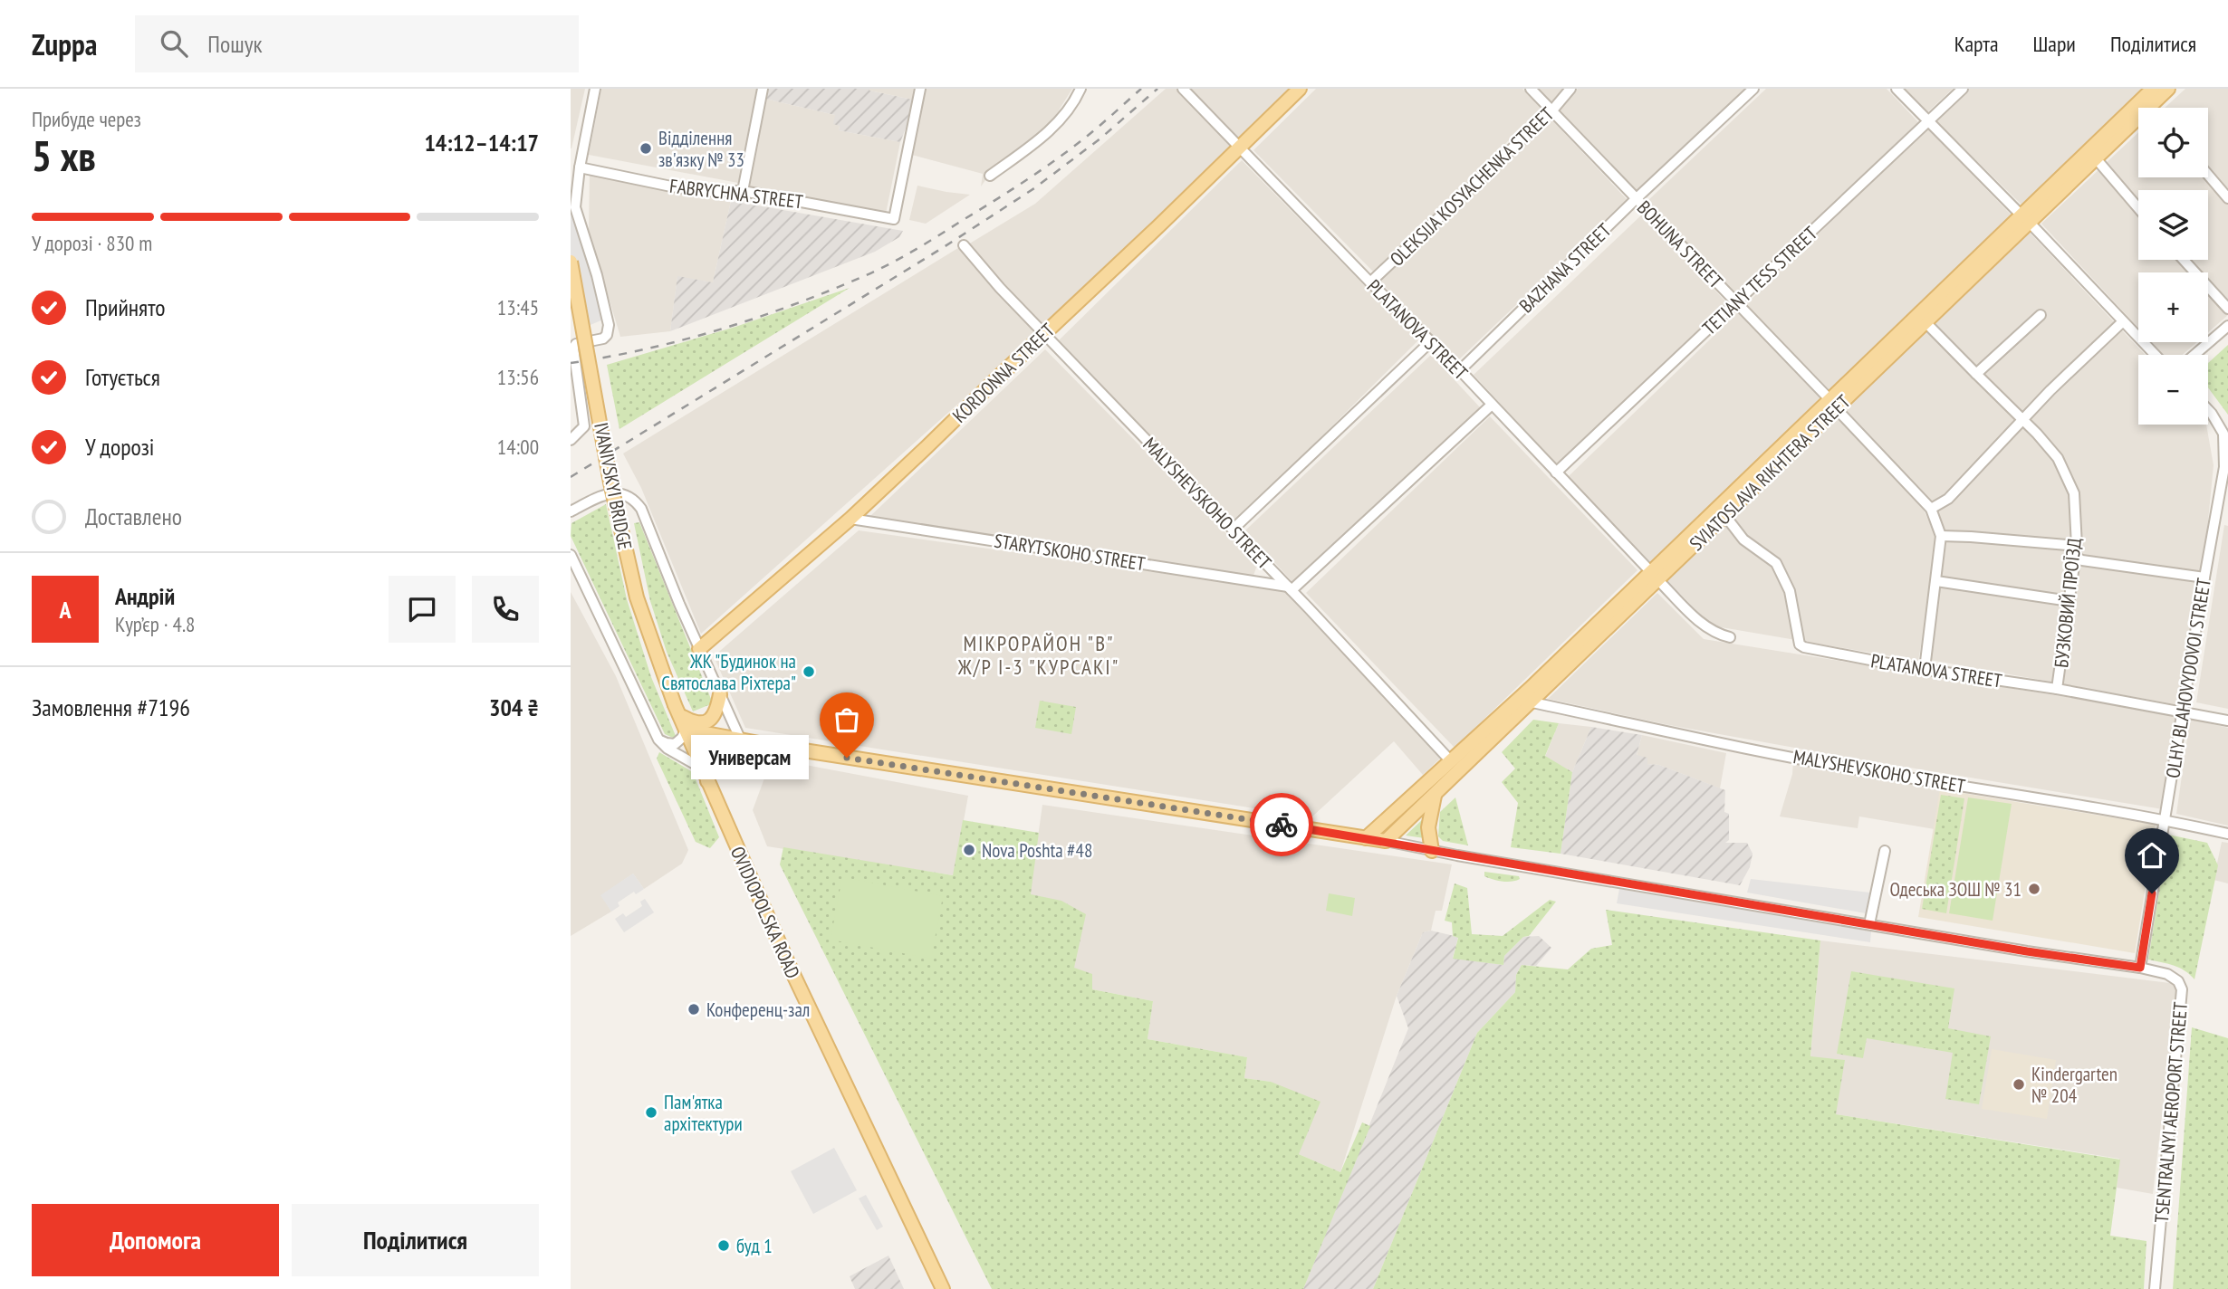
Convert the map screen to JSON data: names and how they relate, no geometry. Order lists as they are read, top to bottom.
{
  "streets": {
    "main road": [
      "KORDONNA STREET",
      "SVIATOSLAVA RIKHTERA STREET",
      "IVANIVSKYI BRIDGE",
      "OVIDIOPOLSKA ROAD"
    ],
    "street": [
      "OLEKSIJA KOSYACHENKA STREET",
      "FABRYCHNA STREET",
      "BOHUNA STREET",
      "BAZHANA STREET",
      "TETIANY TESS STREET",
      "PLATANOVA STREET",
      "MALYSHEVSKOHO STREET",
      "STARYTSKOHO STREET",
      "БУЗКОВИЙ ПРОЇЗД",
      "OLHY BLAHOVYDOVOI STREET",
      "TSENTRALNYI AEROPORT STREET"
    ]
  },
  "crossings": [
    ["OLEKSIJA KOSYACHENKA STREET", "BOHUNA STREET"],
    ["OLEKSIJA KOSYACHENKA STREET", "PLATANOVA STREET"],
    ["BOHUNA STREET", "BAZHANA STREET"],
    ["BOHUNA STREET", "TETIANY TESS STREET"],
    ["BOHUNA STREET", "SVIATOSLAVA RIKHTERA STREET"],
    ["BAZHANA STREET", "PLATANOVA STREET"],
    ["TETIANY TESS STREET", "PLATANOVA STREET"],
    ["PLATANOVA STREET", "KORDONNA STREET"],
    ["PLATANOVA STREET", "SVIATOSLAVA RIKHTERA STREET"],
    ["PLATANOVA STREET", "БУЗКОВИЙ ПРОЇЗД"],
    ["PLATANOVA STREET", "OLHY BLAHOVYDOVOI STREET"],
    ["KORDONNA STREET", "MALYSHEVSKOHO STREET"],
    ["KORDONNA STREET", "STARYTSKOHO STREET"],
    ["SVIATOSLAVA RIKHTERA STREET", "MALYSHEVSKOHO STREET"],
    ["SVIATOSLAVA RIKHTERA STREET", "БУЗКОВИЙ ПРОЇЗД"],
    ["SVIATOSLAVA RIKHTERA STREET", "TSENTRALNYI AEROPORT STREET"],
    ["IVANIVSKYI BRIDGE", "OVIDIOPOLSKA ROAD"],
    ["MALYSHEVSKOHO STREET", "STARYTSKOHO STREET"],
    ["MALYSHEVSKOHO STREET", "OLHY BLAHOVYDOVOI STREET"],
    ["OLHY BLAHOVYDOVOI STREET", "TSENTRALNYI AEROPORT STREET"]
  ],
  "districts": ["МІКРОРАЙОН \"В\" Ж/Р I-3 \"КУРСАКІ\""],
  "places": [
    "Відділення зв'язку № 33",
    "ЖК \"Будинок на Святослава Ріхтера\"",
    "Универсам",
    "Nova Poshta #48",
    "Одеська ЗОШ № 31",
    "Конференц-зал",
    "Kindergarten № 204",
    "Пам'ятка архітектури",
    "буд 1"
  ],
  "page": {
    "header": "Zuppa",
    "search": "Пошук",
    "nav": ["Карта", "Шари", "Поділитися"],
    "heading": ["5 хв", "Прибуде через", "14:12–14:17"],
    "panel": [
      "Андрій",
      "Кур’єр · 4.8",
      "Замовлення #7196",
      "304 ₴"
    ],
    "map_buttons": ["+", "−"],
    "bar": "У дорозі · 830 m",
    "list": [
      ["Прийнято", "13:45"],
      ["Готується", "13:56"],
      ["У дорозі", "14:00"],
      "Доставлено"
    ],
    "round": "А",
    "bubble": "Универсам",
    "buttons": ["Допомога", "Поділитися"]
  }
}
